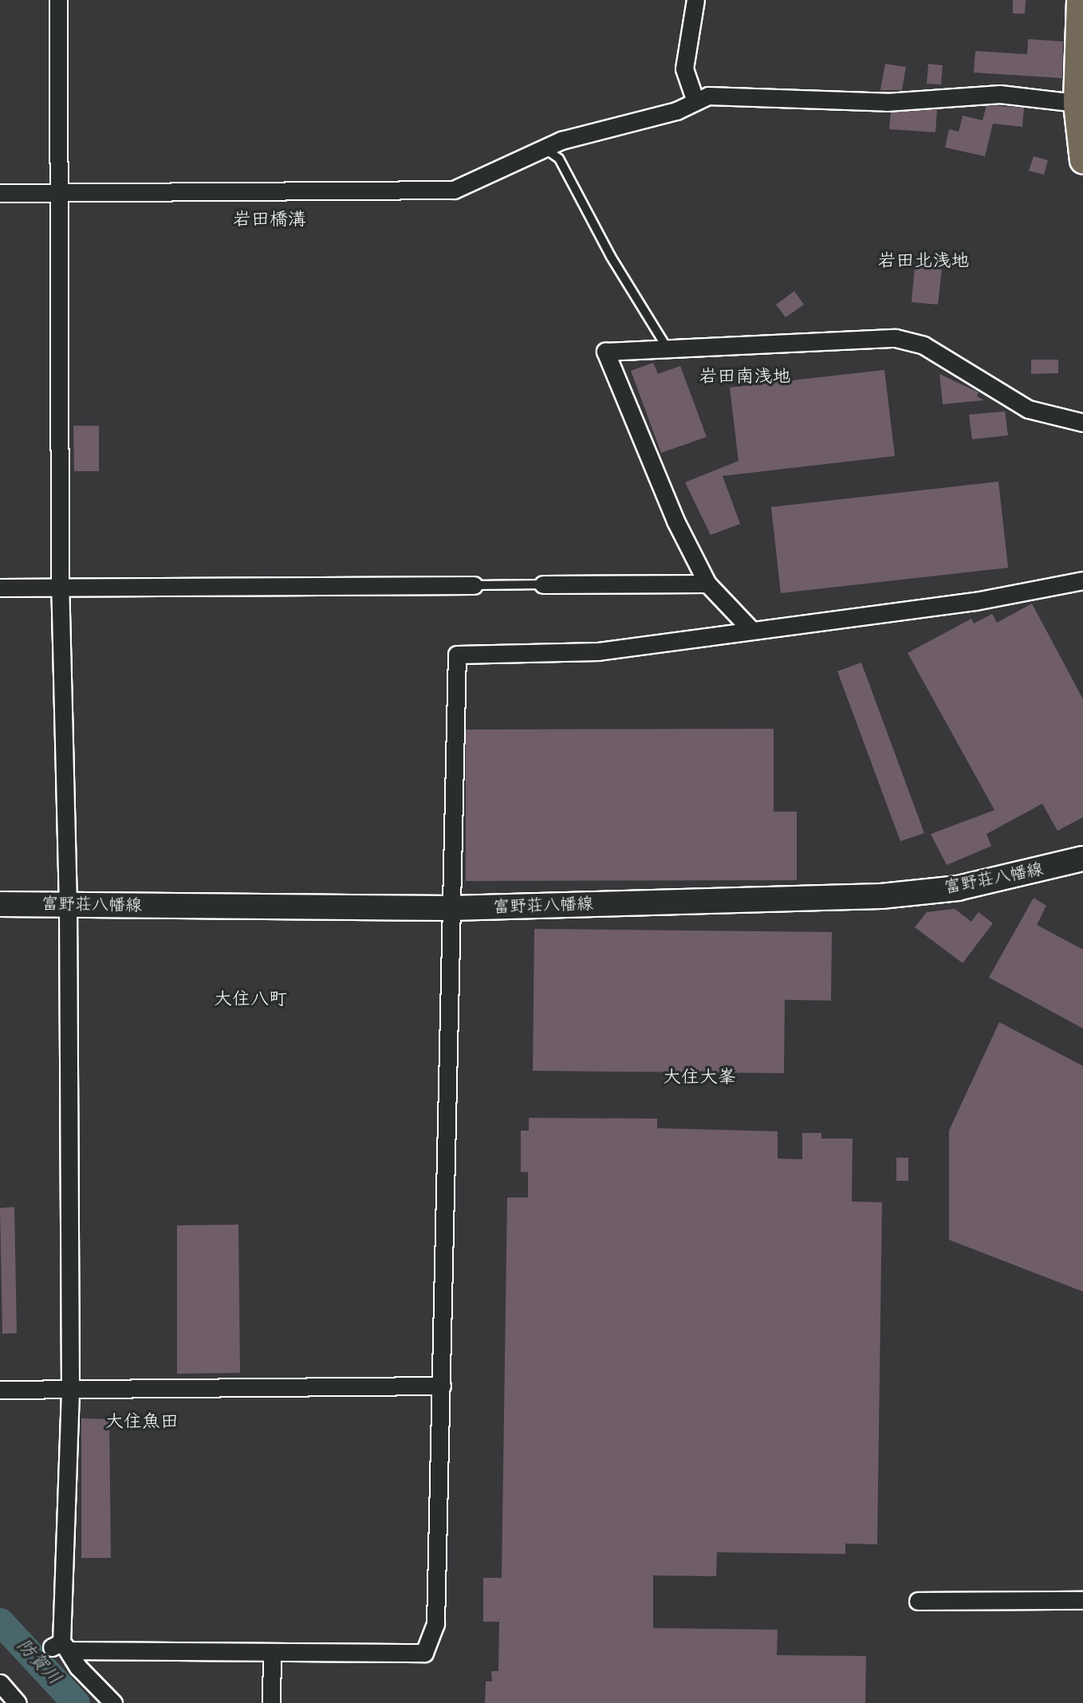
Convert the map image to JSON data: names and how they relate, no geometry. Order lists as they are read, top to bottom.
{
  "streets": {
    "main road": ["富野荘八幡線"]
  },
  "districts": [
    "岩田橋溝",
    "岩田北浅地",
    "岩田南浅地",
    "大住八町",
    "大住大峯",
    "大住魚田"
  ],
  "water": ["防賀川"]
}
